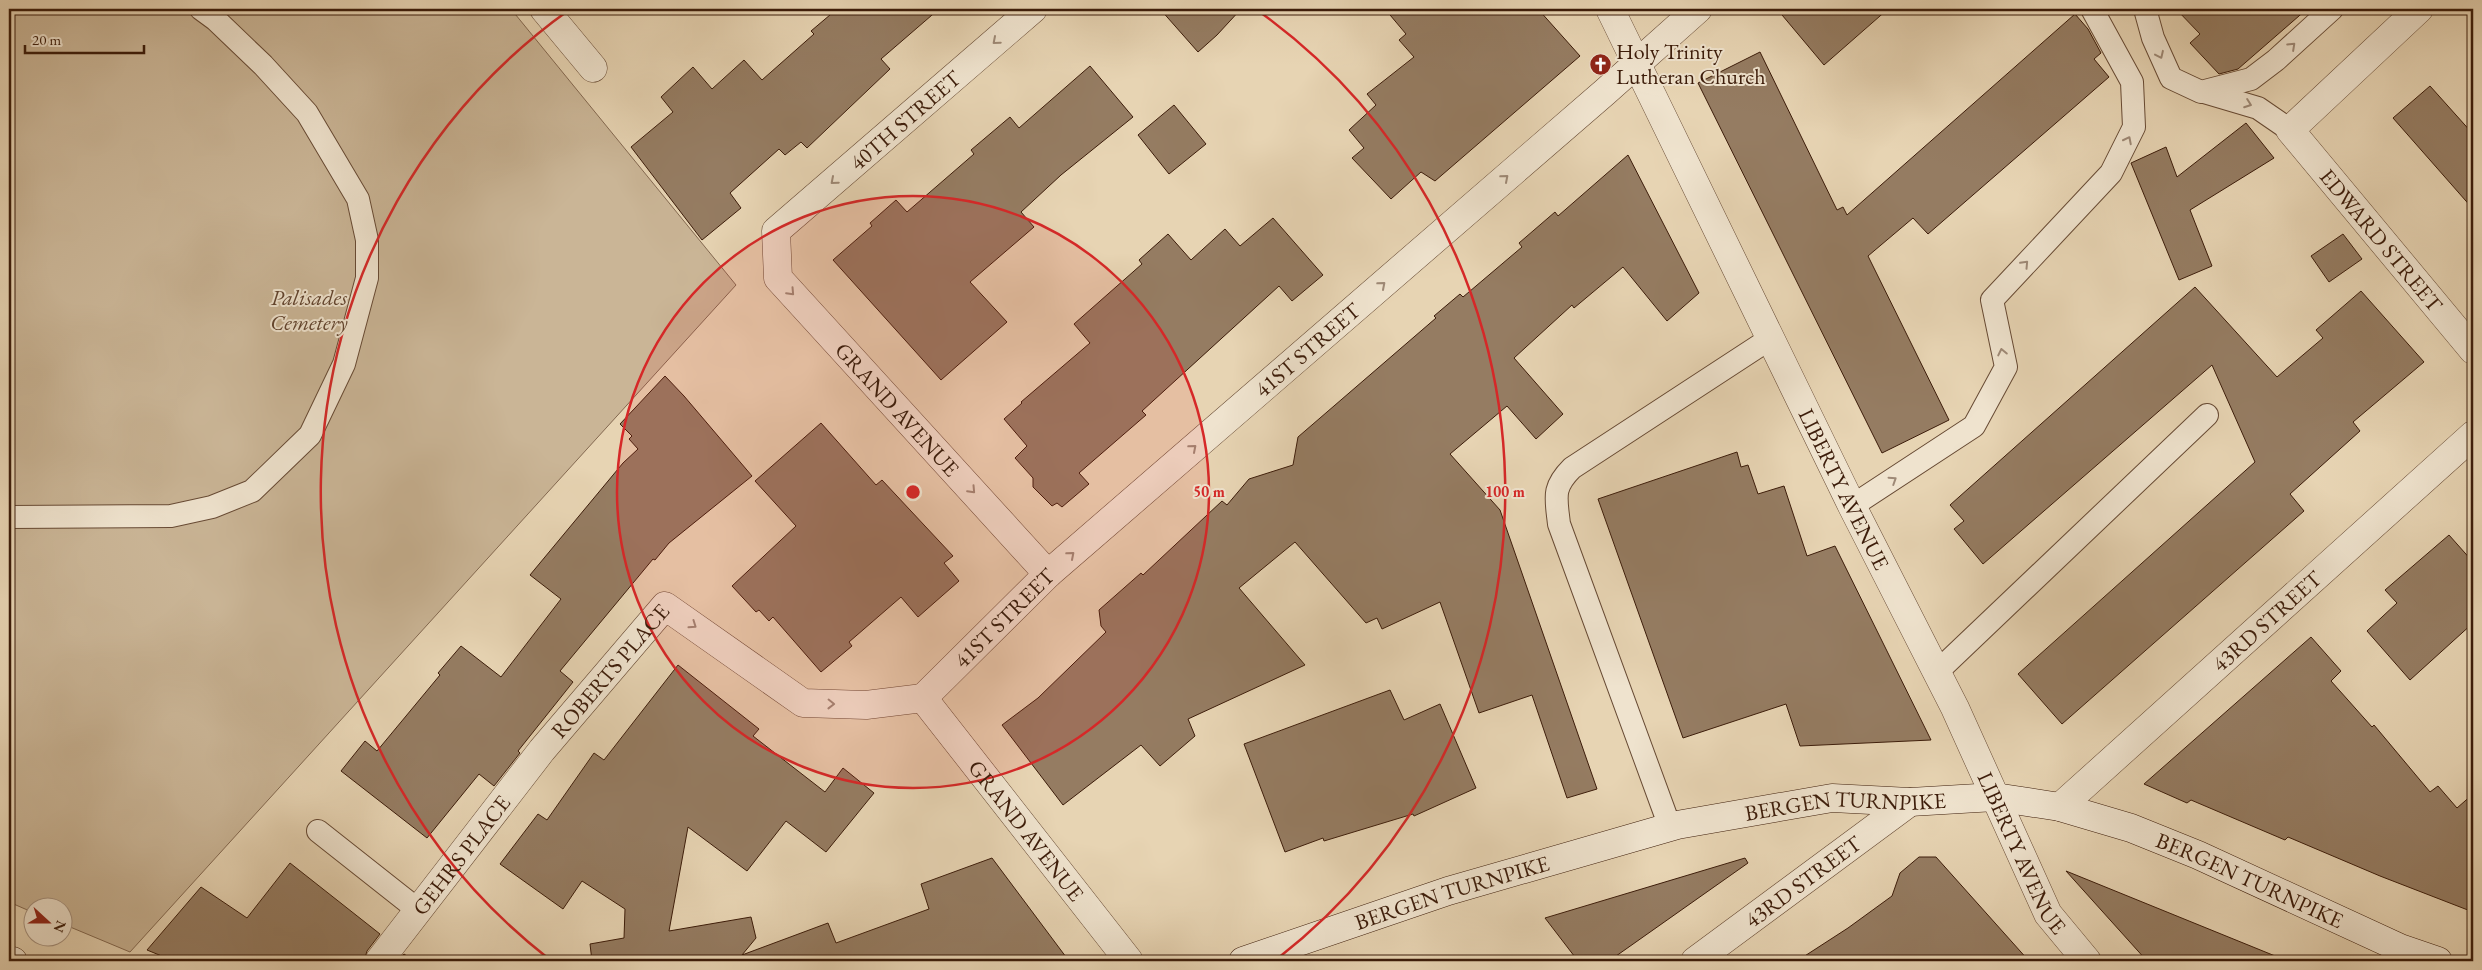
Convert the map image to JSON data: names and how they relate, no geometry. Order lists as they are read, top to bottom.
{
  "streets": {
    "street": [
      "40TH STREET",
      "EDWARD STREET",
      "41ST STREET",
      "GRAND AVENUE",
      "LIBERTY AVENUE",
      "43RD STREET",
      "ROBERTS PLACE",
      "BERGEN TURNPIKE",
      "GEHRS PLACE"
    ]
  },
  "crossings": [
    ["40TH STREET", "GRAND AVENUE"],
    ["41ST STREET", "GRAND AVENUE"],
    ["41ST STREET", "LIBERTY AVENUE"],
    ["41ST STREET", "ROBERTS PLACE"],
    ["GRAND AVENUE", "ROBERTS PLACE"],
    ["LIBERTY AVENUE", "BERGEN TURNPIKE"],
    ["43RD STREET", "BERGEN TURNPIKE"],
    ["ROBERTS PLACE", "GEHRS PLACE"]
  ],
  "one_way": [
    "40TH STREET",
    "41ST STREET",
    "GRAND AVENUE",
    "ROBERTS PLACE"
  ],
  "parks": ["Palisades Cemetery"],
  "places": {
    "church": ["Holy Trinity Lutheran Church"]
  },
  "scale_bar": "20 m",
  "north": "right",
  "rings": ["50 m", "100 m"]
}
